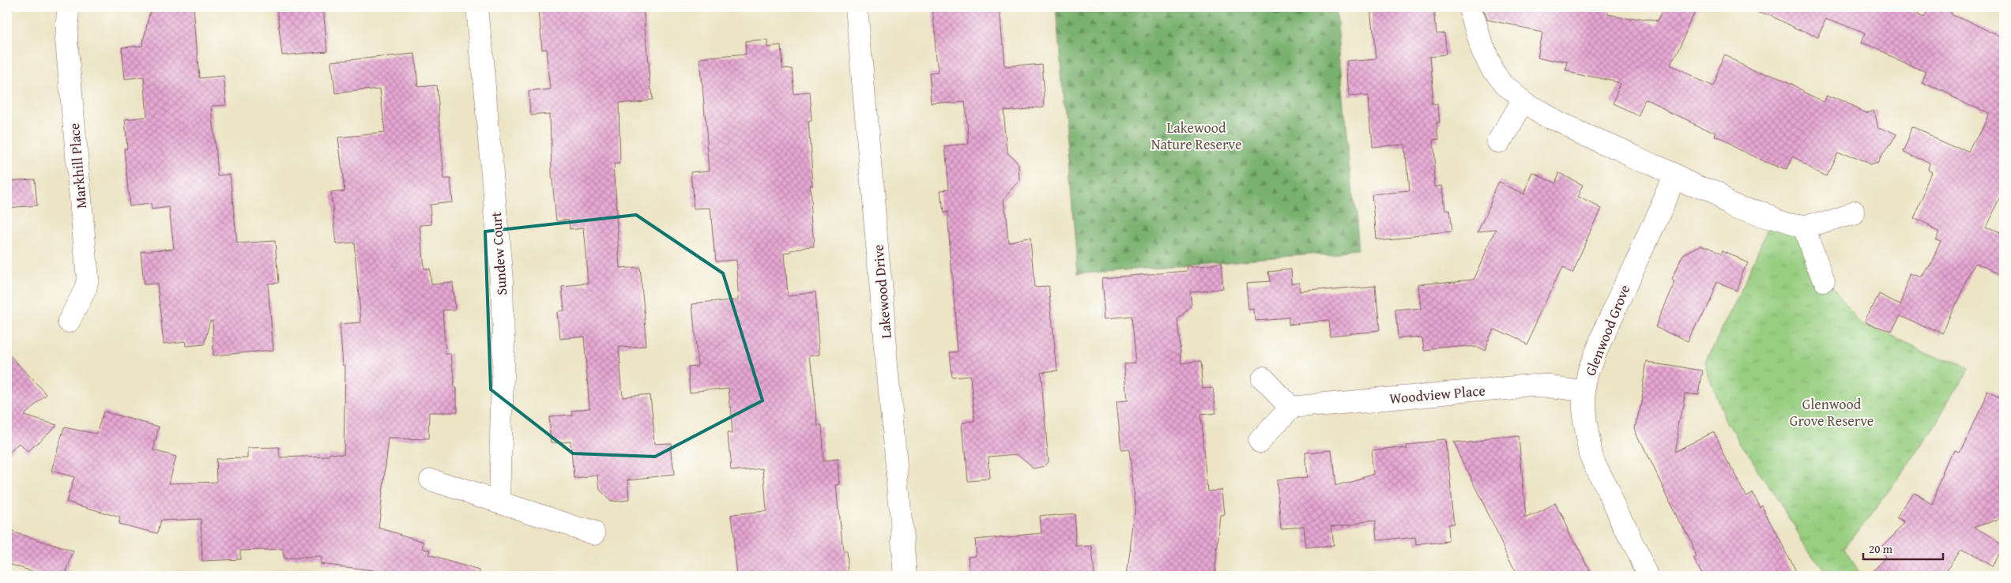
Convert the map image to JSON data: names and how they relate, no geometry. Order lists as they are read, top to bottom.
{
  "streets": {
    "street": [
      "Markhill Place",
      "Sundew Court",
      "Lakewood Drive",
      "Glenwood Grove",
      "Woodview Place"
    ]
  },
  "crossings": [
    ["Glenwood Grove", "Woodview Place"]
  ],
  "parks": ["Lakewood Nature Reserve", "Glenwood Grove Reserve"],
  "scale_bar": "20 m"
}
